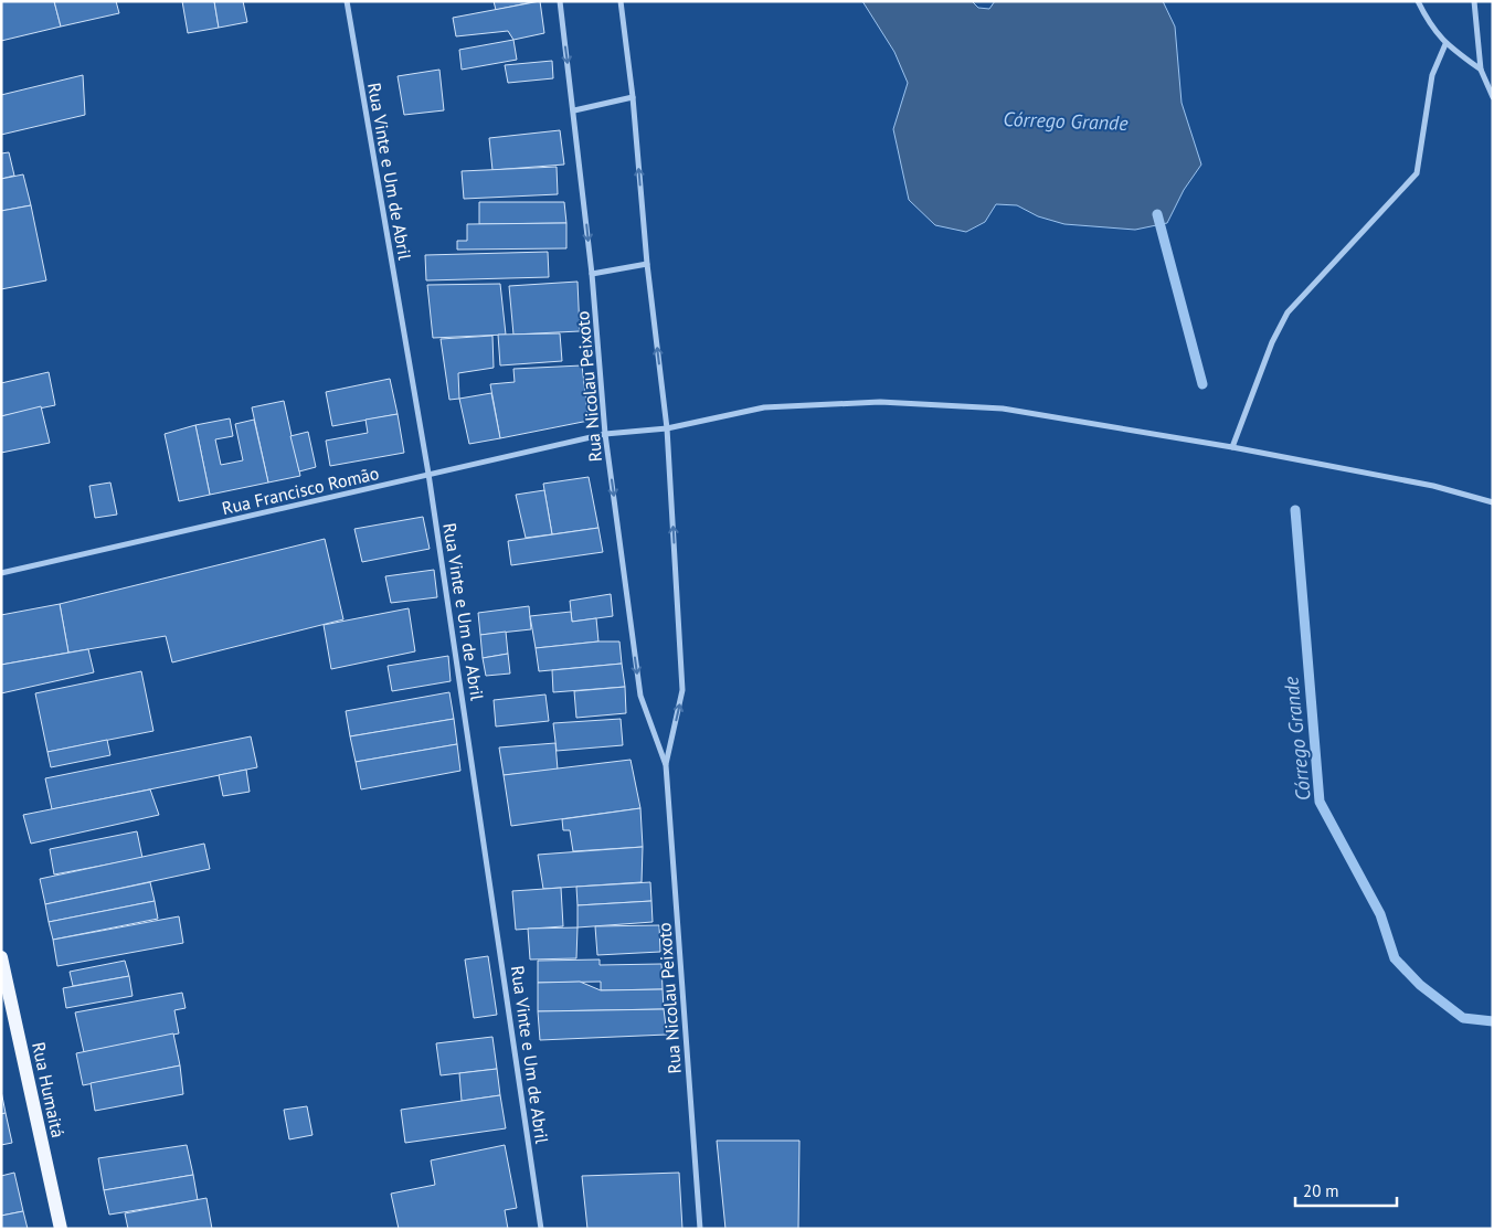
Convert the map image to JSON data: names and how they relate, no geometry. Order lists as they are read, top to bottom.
{
  "streets": {
    "main road": ["Rua Humaitá"],
    "street": ["Rua Vinte e Um de Abril", "Rua Nicolau Peixoto", "Rua Francisco Romão"]
  },
  "crossings": [
    ["Rua Vinte e Um de Abril", "Rua Francisco Romão"],
    ["Rua Nicolau Peixoto", "Rua Francisco Romão"]
  ],
  "water": ["Córrego Grande"],
  "scale_bar": "20 m"
}
